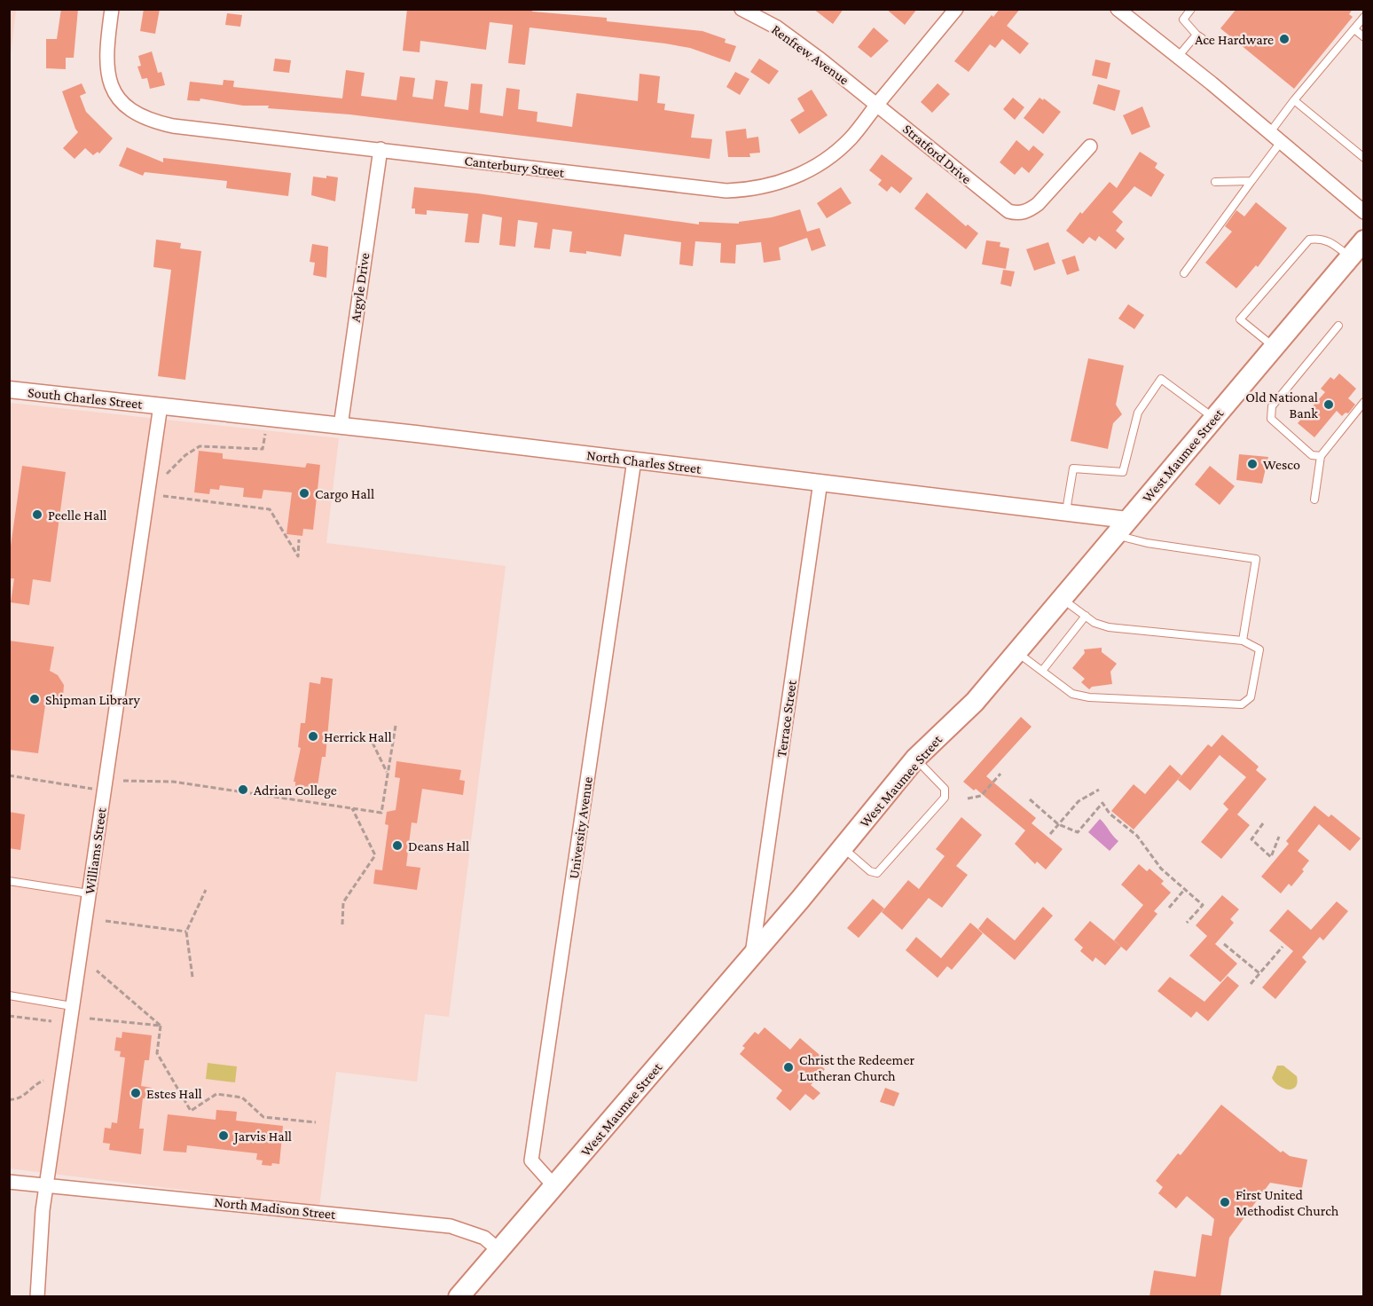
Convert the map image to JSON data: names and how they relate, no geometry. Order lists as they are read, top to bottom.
{
  "streets": {
    "main road": ["West Maumee Street"],
    "street": [
      "Renfrew Avenue",
      "Stratford Drive",
      "Canterbury Street",
      "Argyle Drive",
      "South Charles Street",
      "North Charles Street",
      "Terrace Street",
      "University Avenue",
      "Williams Street",
      "North Madison Street"
    ]
  },
  "crossings": [
    ["Renfrew Avenue", "Stratford Drive"],
    ["Renfrew Avenue", "Canterbury Street"],
    ["Stratford Drive", "Canterbury Street"],
    ["Canterbury Street", "Argyle Drive"],
    ["Argyle Drive", "North Charles Street"],
    ["South Charles Street", "North Charles Street"],
    ["South Charles Street", "Williams Street"],
    ["West Maumee Street", "North Charles Street"],
    ["West Maumee Street", "Terrace Street"],
    ["West Maumee Street", "University Avenue"],
    ["West Maumee Street", "North Madison Street"],
    ["North Charles Street", "Terrace Street"],
    ["North Charles Street", "University Avenue"],
    ["North Charles Street", "Williams Street"],
    ["Williams Street", "North Madison Street"]
  ],
  "places": [
    "Ace Hardware",
    "Old National Bank",
    "Wesco",
    "Cargo Hall",
    "Peelle Hall",
    "Shipman Library",
    "Herrick Hall",
    "Adrian College",
    "Deans Hall",
    "Christ the Redeemer Lutheran Church",
    "Estes Hall",
    "Jarvis Hall",
    "First United Methodist Church"
  ]
}
